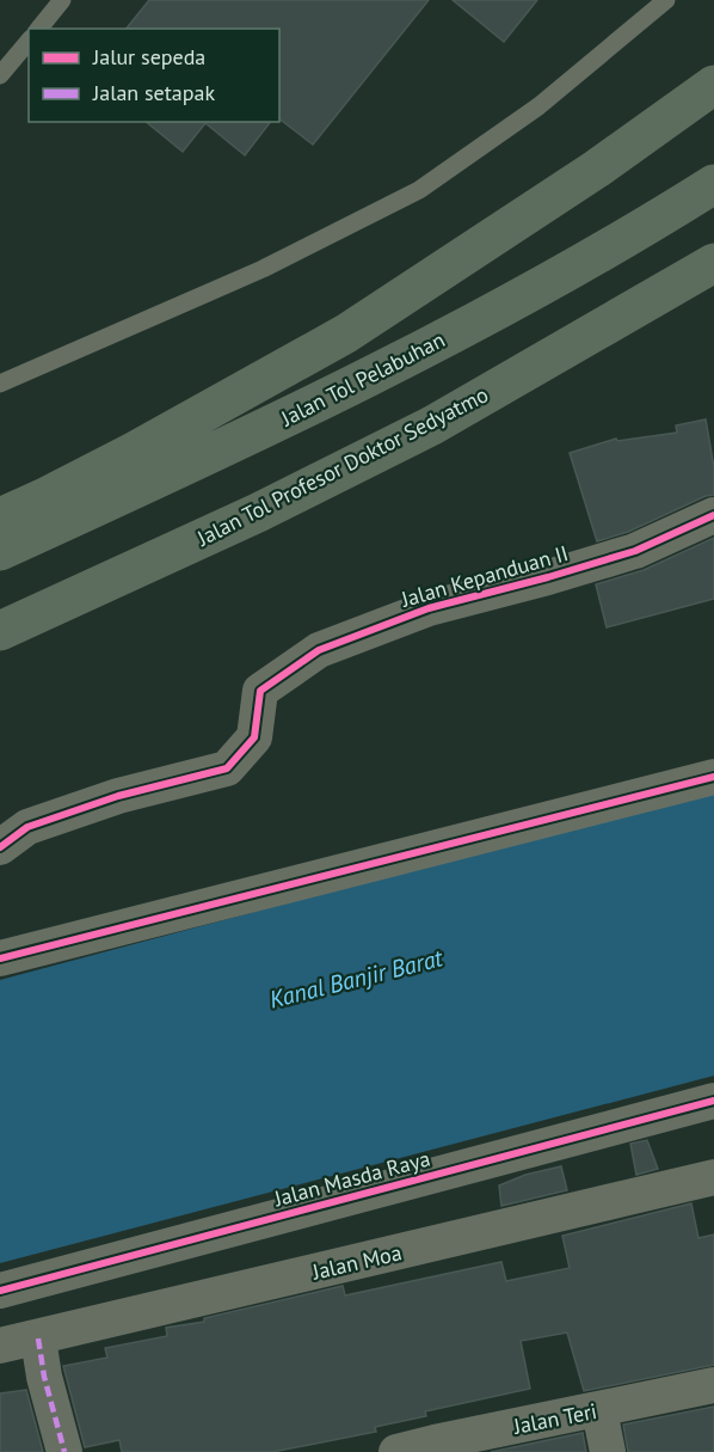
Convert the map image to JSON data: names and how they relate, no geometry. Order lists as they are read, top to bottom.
{
  "streets": {
    "highway": ["Jalan Tol Pelabuhan", "Jalan Tol Profesor Doktor Sedyatmo"],
    "street": [
      "Jalan Kepanduan II",
      "Jalan Masda Raya",
      "Jalan Moa",
      "Jalan Teri"
    ]
  },
  "water": ["Kanal Banjir Barat"],
  "legend": ["Jalur sepeda", "Jalan setapak"]
}
